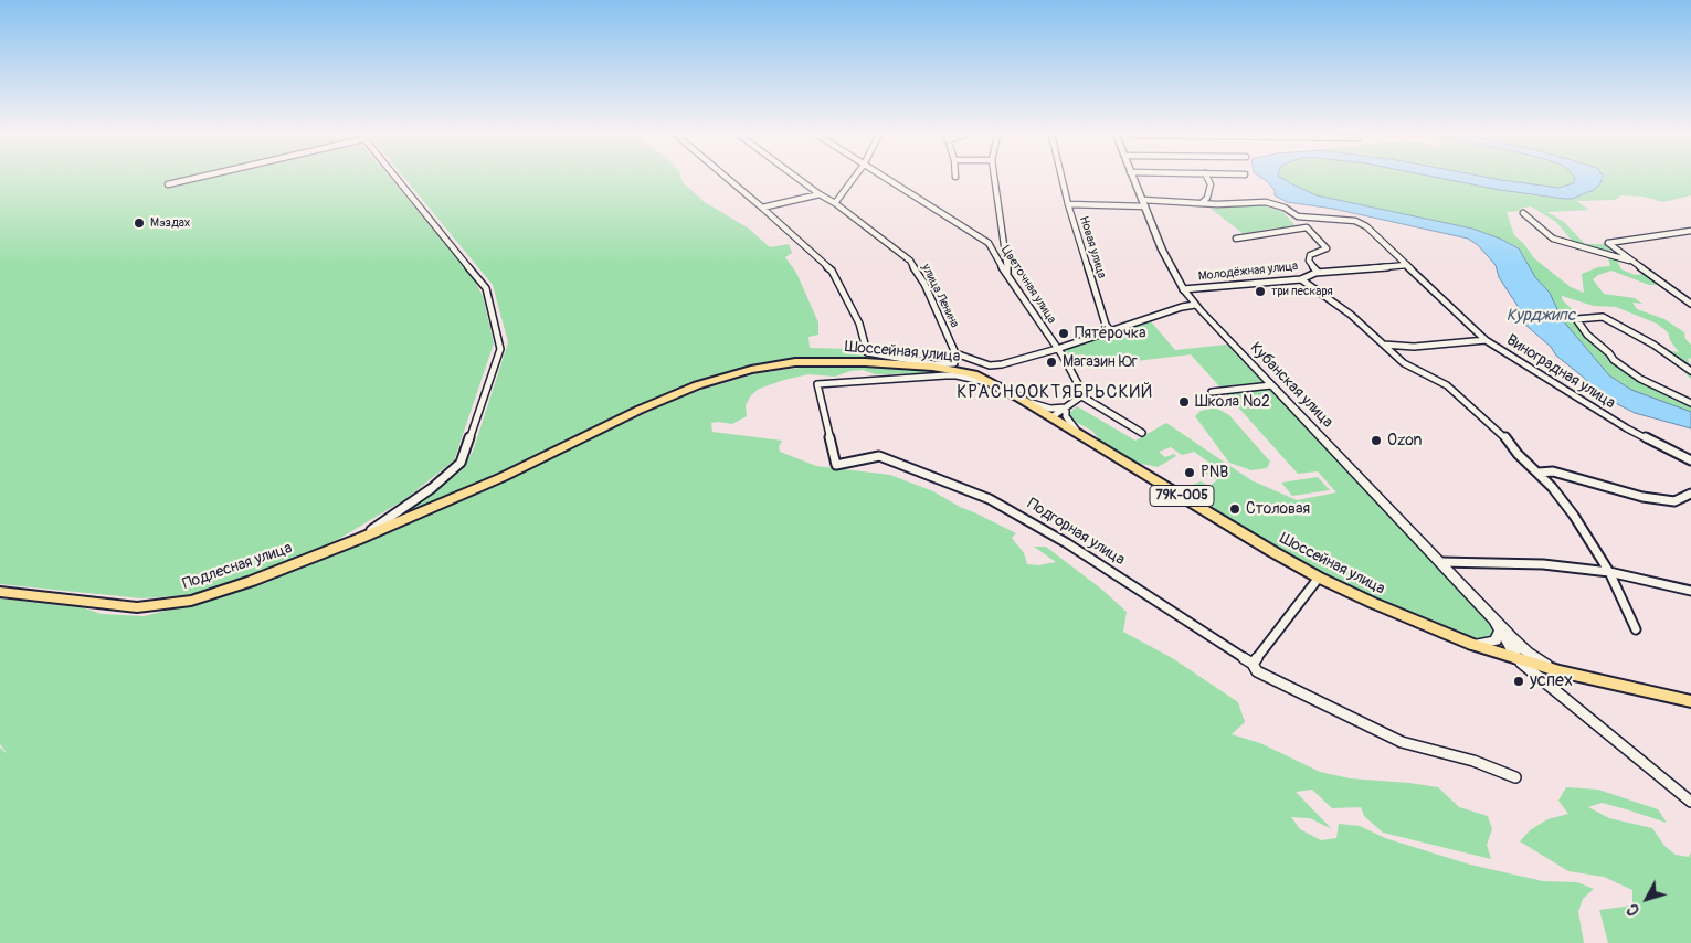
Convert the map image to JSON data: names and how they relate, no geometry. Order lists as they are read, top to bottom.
{
  "streets": {
    "main road": [
      "Шоссейная улица",
      "Кубанская улица",
      "79К-005",
      "Подлесная улица"
    ],
    "street": [
      "Новая улица",
      "Молодёжная улица",
      "Цветочная улица",
      "улица Ленина",
      "Виноградная улица",
      "Подгорная улица"
    ]
  },
  "crossings": [
    ["Молодёжная улица", "Виноградная улица"],
    ["Молодёжная улица", "Кубанская улица"],
    ["Шоссейная улица", "Кубанская улица"],
    ["Шоссейная улица", "Подгорная улица"],
    ["Шоссейная улица", "Подлесная улица"]
  ],
  "districts": ["КРАСНООКТЯБРЬСКИЙ"],
  "water": ["Курджипс"],
  "places": [
    "Мэздах",
    "три пескаря",
    "Пятёрочка",
    "Магазин Юг",
    "Школа №2",
    "Ozon",
    "PNB",
    "Столовая",
    "успех"
  ],
  "north": "bottom left"
}
